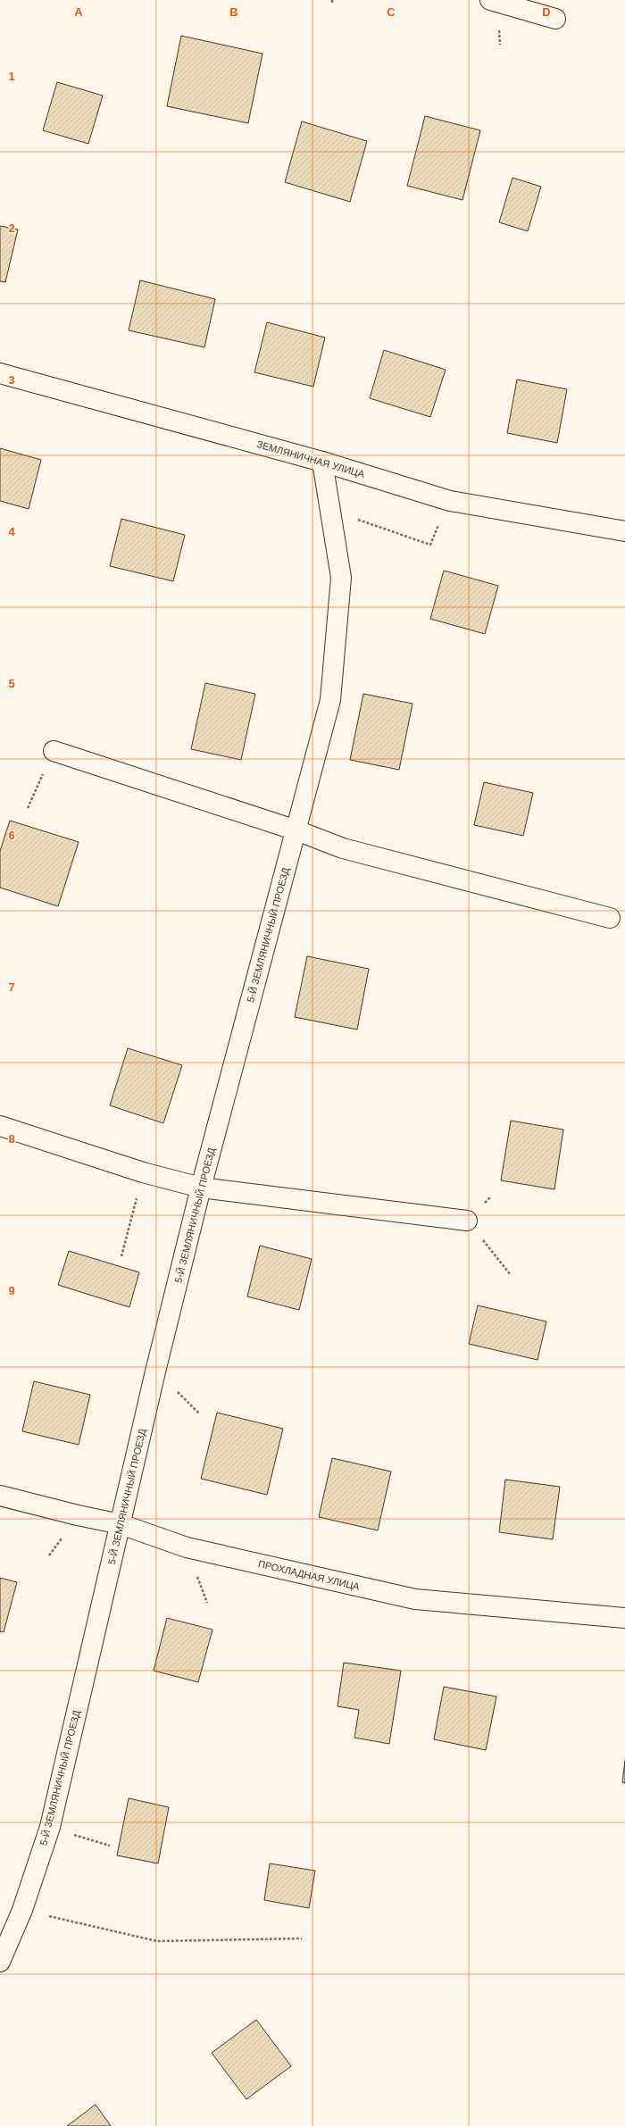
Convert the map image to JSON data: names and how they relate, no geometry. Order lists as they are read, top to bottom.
{
  "streets": {
    "street": ["ЗЕМЛЯНИЧНАЯ УЛИЦА", "5-Й ЗЕМЛЯНИЧНЫЙ ПРОЕЗД", "ПРОХЛАДНАЯ УЛИЦА"]
  },
  "crossings": [
    ["ЗЕМЛЯНИЧНАЯ УЛИЦА", "5-Й ЗЕМЛЯНИЧНЫЙ ПРОЕЗД"],
    ["5-Й ЗЕМЛЯНИЧНЫЙ ПРОЕЗД", "ПРОХЛАДНАЯ УЛИЦА"]
  ],
  "grid": {
    "columns": [
      "A",
      "B",
      "C",
      "D"
    ],
    "rows": [
      "1",
      "2",
      "3",
      "4",
      "5",
      "6",
      "7",
      "8",
      "9"
    ]
  }
}
